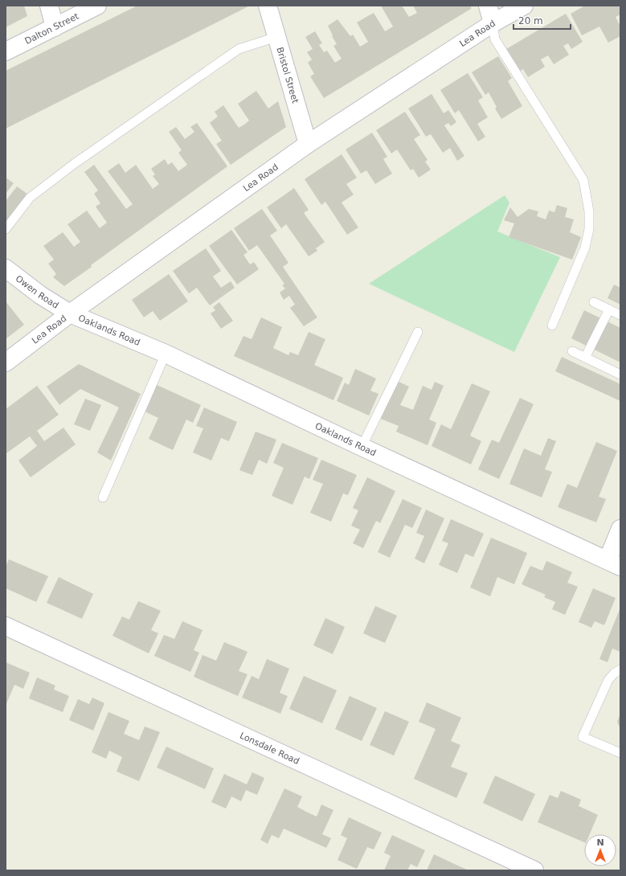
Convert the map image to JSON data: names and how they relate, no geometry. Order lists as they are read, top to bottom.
{
  "streets": {
    "street": [
      "Dalton Street",
      "Lea Road",
      "Bristol Street",
      "Owen Road",
      "Oaklands Road",
      "Lonsdale Road"
    ]
  },
  "crossings": [
    ["Lea Road", "Bristol Street"],
    ["Lea Road", "Owen Road"],
    ["Lea Road", "Oaklands Road"],
    ["Owen Road", "Oaklands Road"]
  ],
  "scale_bar": "20 m",
  "north": "top"
}
